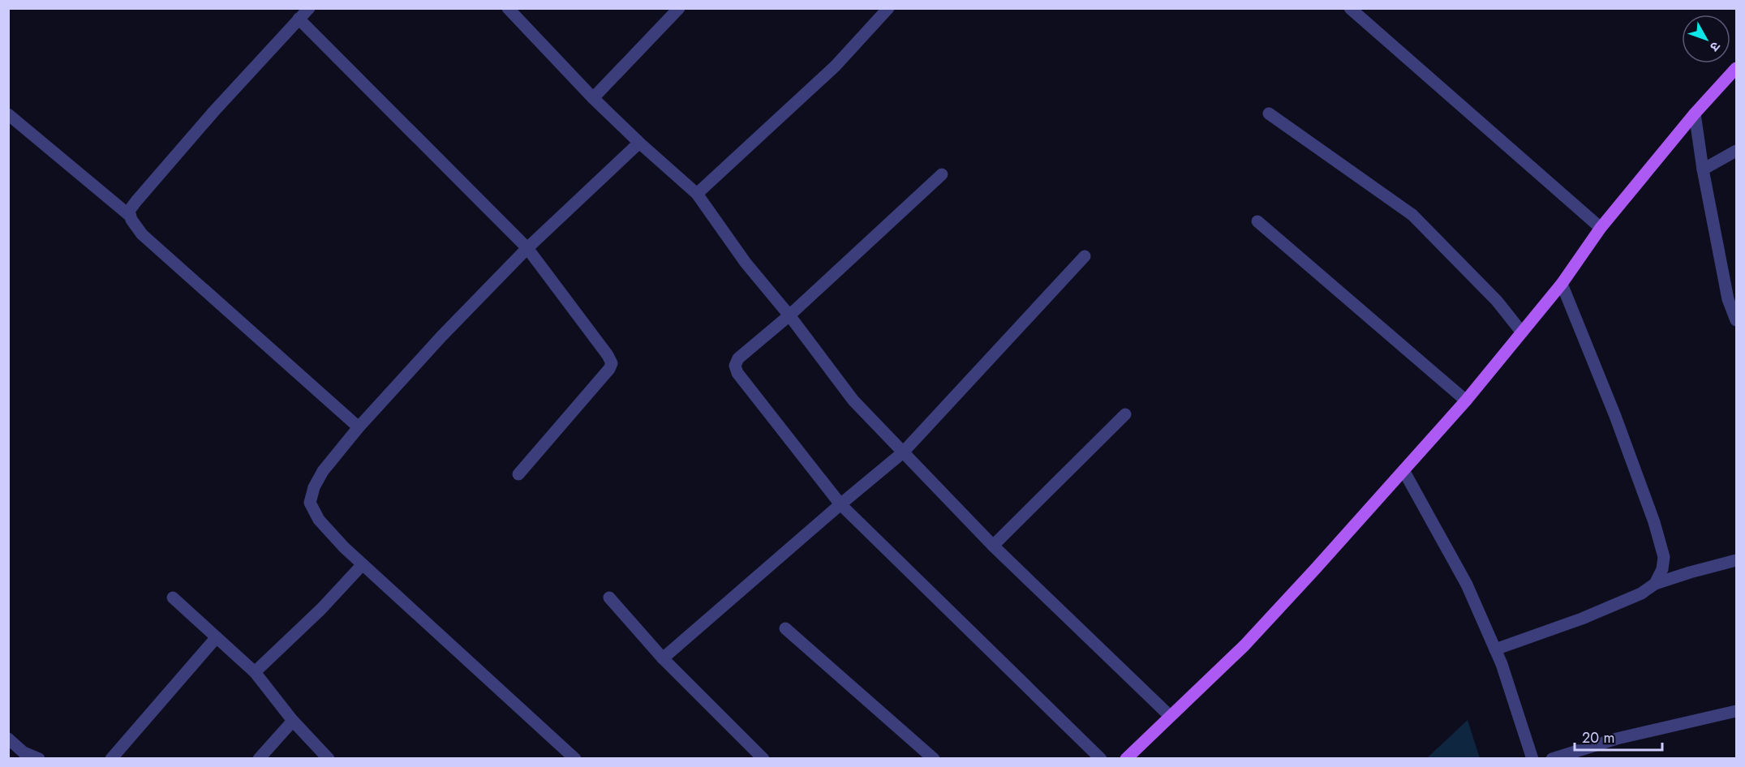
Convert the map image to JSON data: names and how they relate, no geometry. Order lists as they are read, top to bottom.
{
  "scale_bar": "20 m",
  "north": "bottom right"
}
